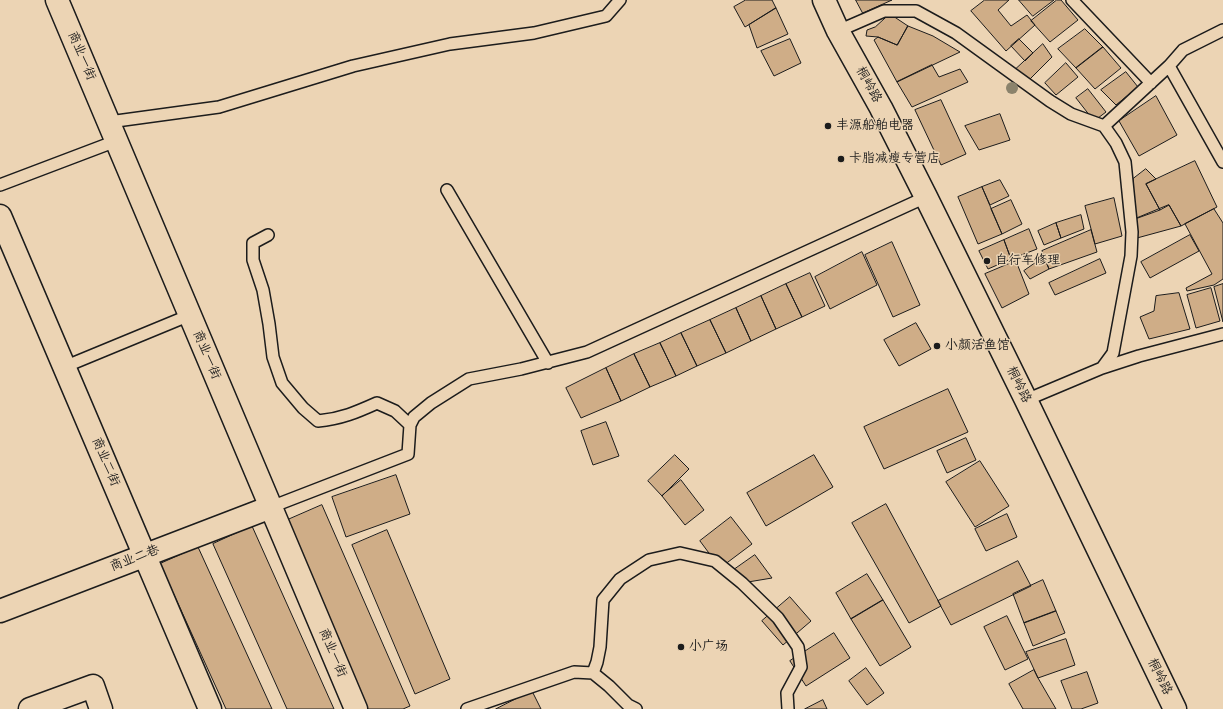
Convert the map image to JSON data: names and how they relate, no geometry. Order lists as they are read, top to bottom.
{
  "streets": {
    "street": [
      "商业一街",
      "桐岭路",
      "商业二街",
      "商业二巷"
    ]
  },
  "crossings": [
    ["商业一街", "商业二巷"],
    ["商业二街", "商业二巷"]
  ],
  "places": [
    "丰源船舶电器",
    "卡脂减瘦专营店",
    "自行车修理",
    "小颜活鱼馆",
    "小广场"
  ]
}
